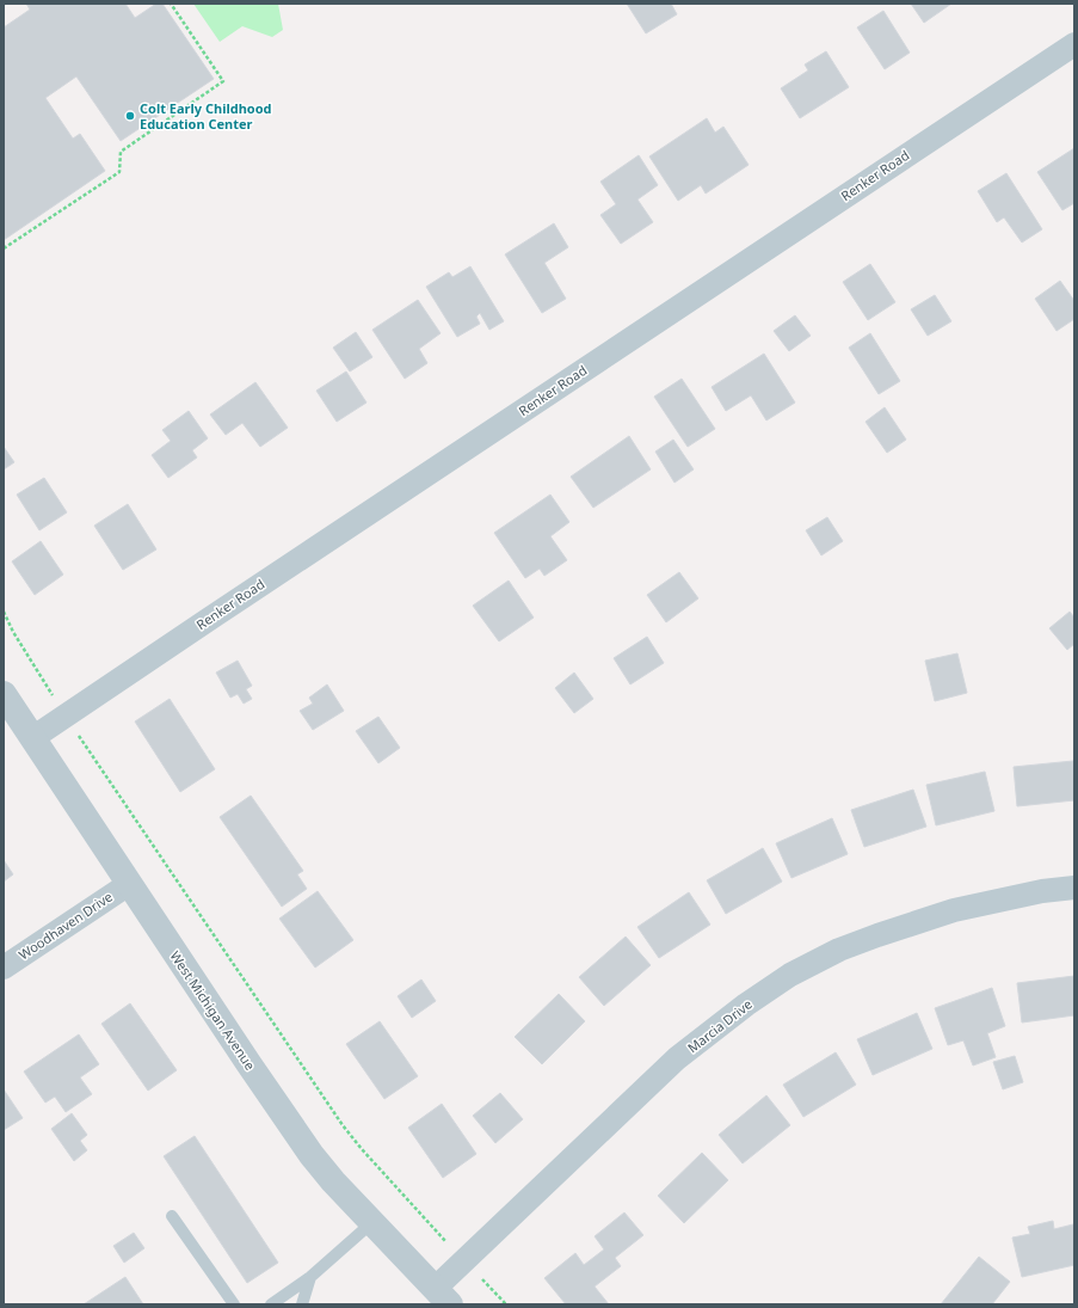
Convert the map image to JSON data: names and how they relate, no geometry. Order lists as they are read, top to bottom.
{
  "streets": {
    "street": [
      "Renker Road",
      "Woodhaven Drive",
      "West Michigan Avenue",
      "Marcia Drive"
    ]
  },
  "crossings": [
    ["Renker Road", "West Michigan Avenue"],
    ["Woodhaven Drive", "West Michigan Avenue"],
    ["West Michigan Avenue", "Marcia Drive"]
  ],
  "places": ["Colt Early Childhood Education Center"]
}
